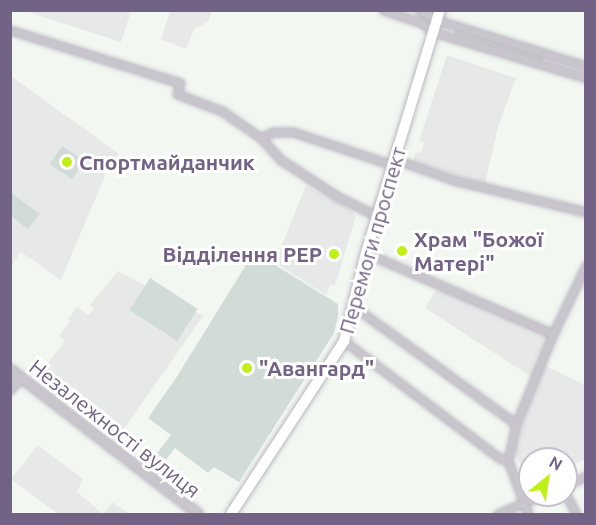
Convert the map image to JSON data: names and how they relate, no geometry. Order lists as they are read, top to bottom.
{
  "streets": {
    "main road": ["Перемоги проспект"],
    "street": ["Незалежності вулиця"]
  },
  "places": [
    "Спортмайданчик",
    "Храм \"Божої Матері\"",
    "Відділення РЕР",
    "\"Авангард\""
  ],
  "north": "top right"
}
